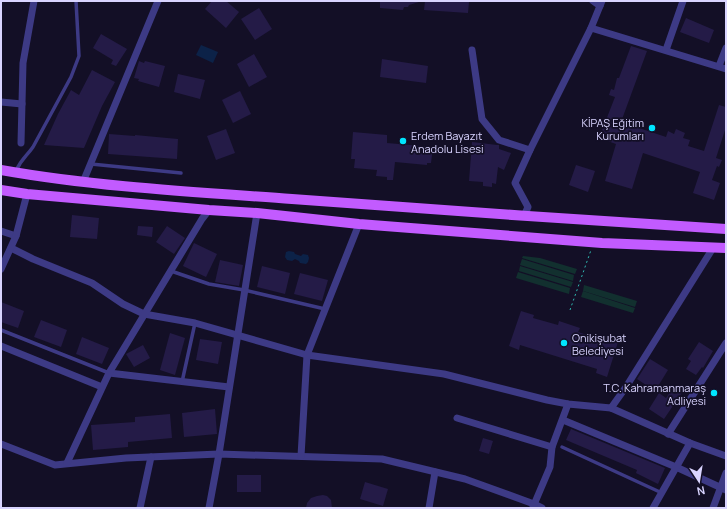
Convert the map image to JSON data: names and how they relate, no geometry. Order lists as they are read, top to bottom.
{
  "places": [
    "KİPAŞ Eğitim Kurumları",
    "Erdem Bayazıt Anadolu Lisesi",
    "Onikişubat Belediyesi",
    "T.C. Kahramanmaraş Adliyesi"
  ],
  "north": "bottom"
}
